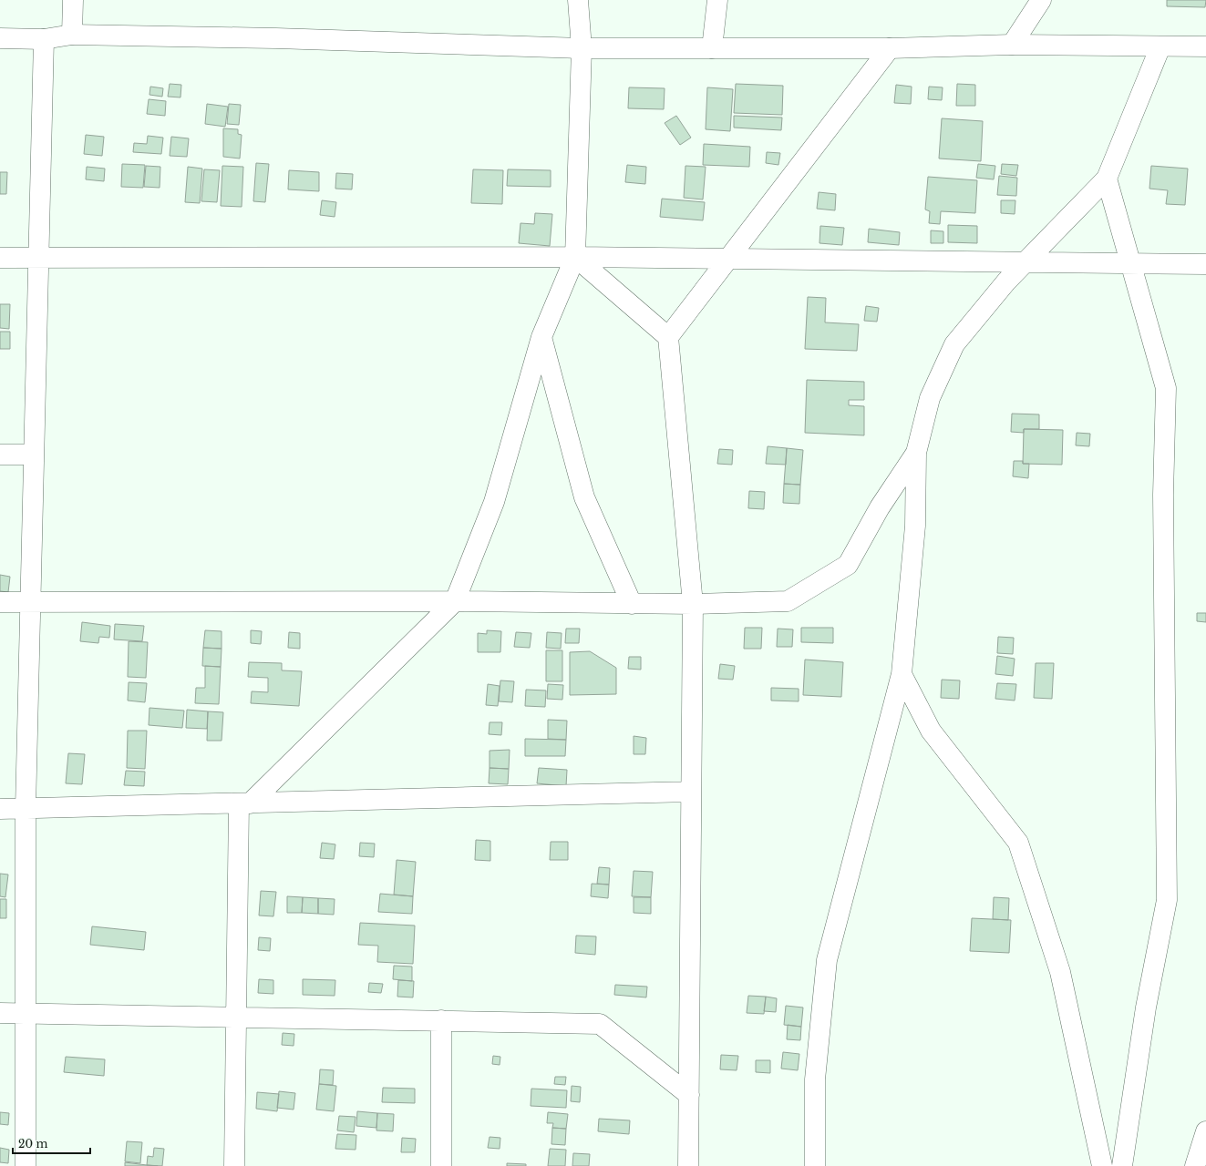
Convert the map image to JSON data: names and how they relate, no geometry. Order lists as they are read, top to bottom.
{
  "scale_bar": "20 m"
}
